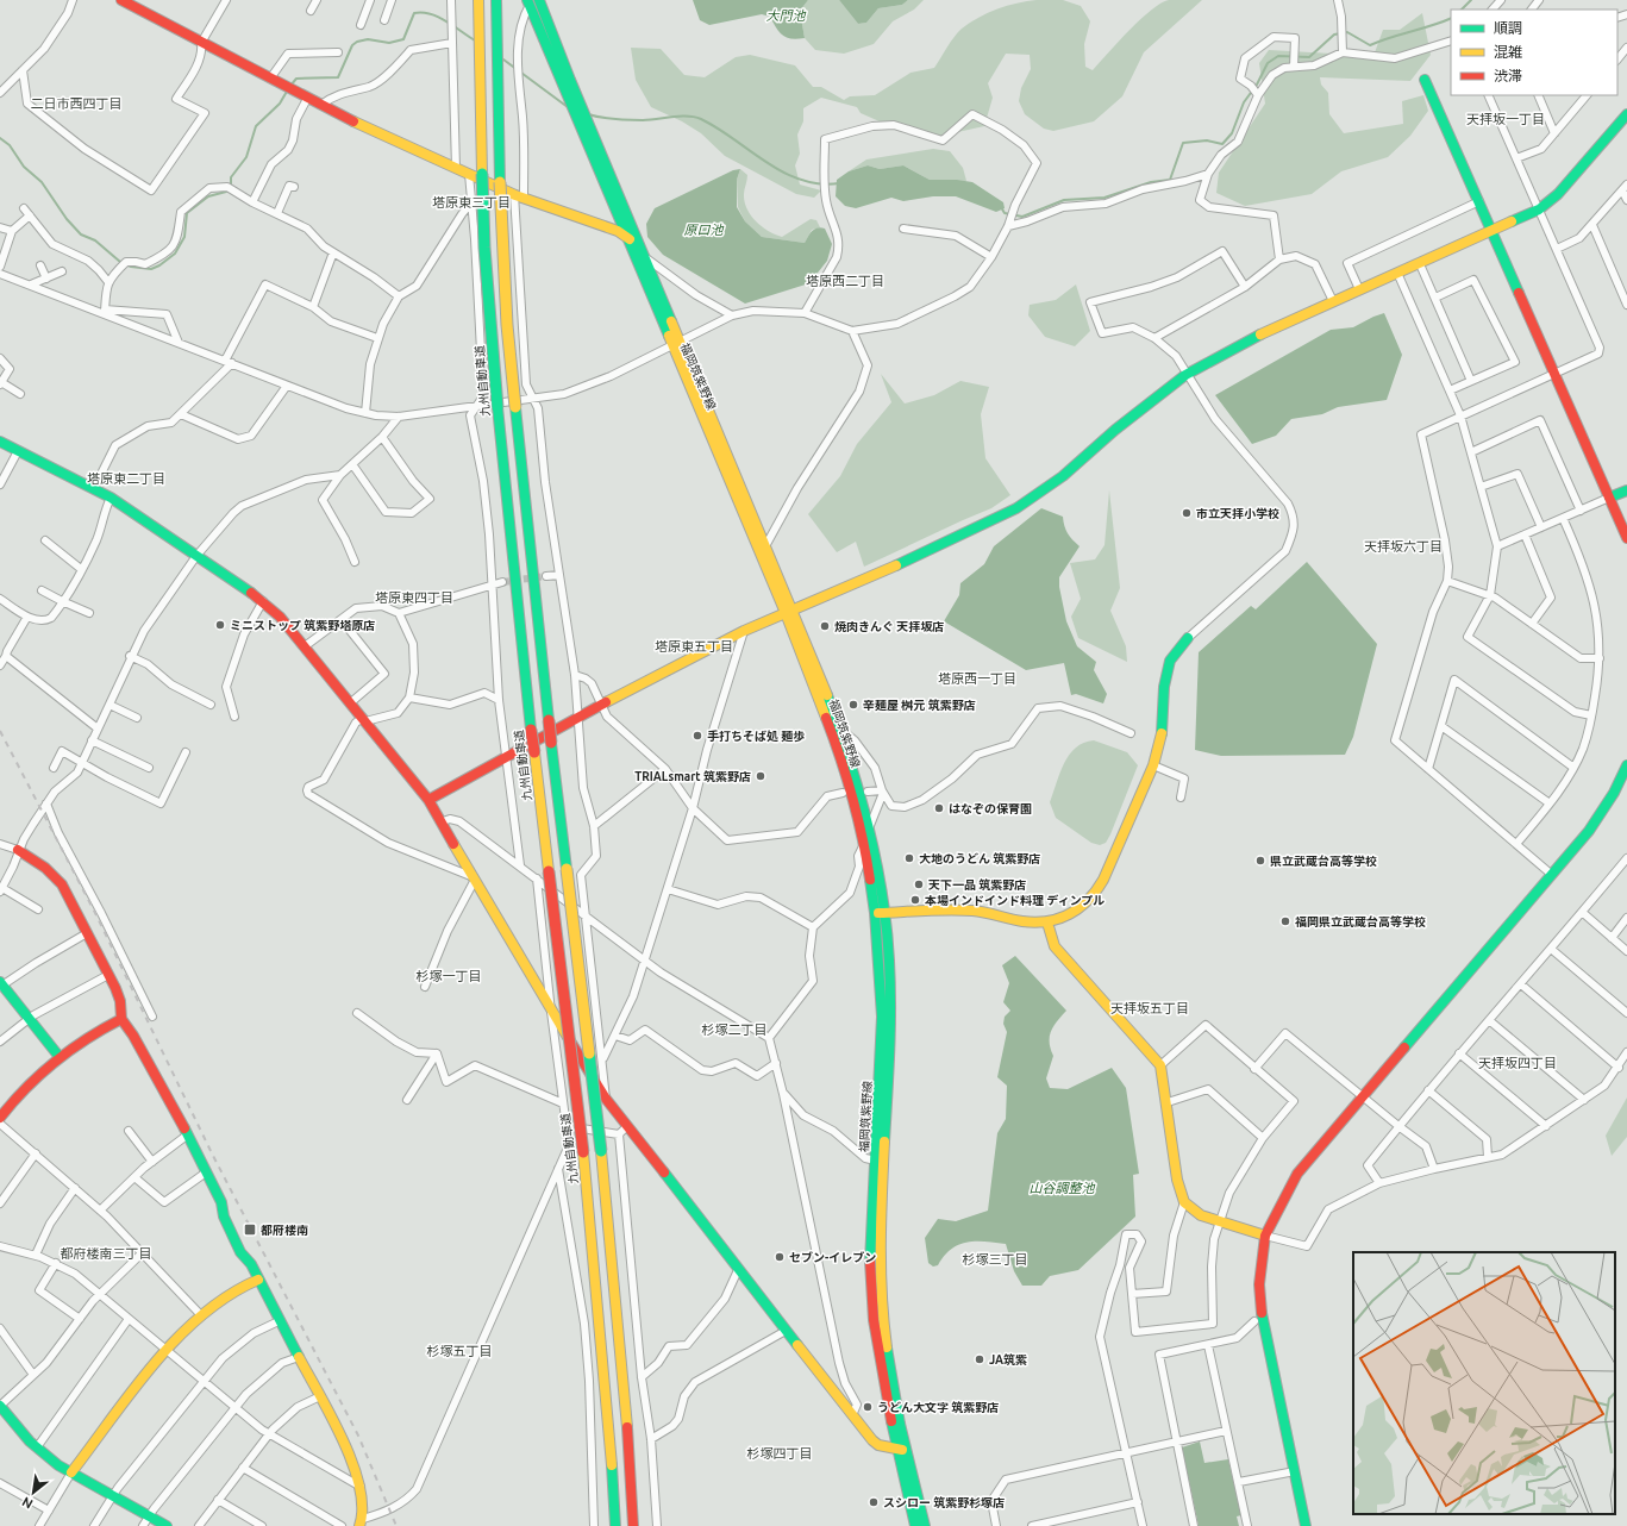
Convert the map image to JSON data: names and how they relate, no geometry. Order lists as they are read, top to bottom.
{
  "streets": {
    "main road": ["福岡筑紫野線", "九州自動車道"]
  },
  "districts": [
    "二日市西四丁目",
    "天拝坂一丁目",
    "塔原東三丁目",
    "塔原西二丁目",
    "塔原東二丁目",
    "天拝坂六丁目",
    "塔原東四丁目",
    "塔原東五丁目",
    "塔原西一丁目",
    "杉塚一丁目",
    "天拝坂五丁目",
    "杉塚二丁目",
    "天拝坂四丁目",
    "都府楼南三丁目",
    "杉塚三丁目",
    "杉塚五丁目",
    "杉塚四丁目"
  ],
  "water": ["大門池", "原口池", "山谷調整池"],
  "places": {
    "other": [
      "市立天拝小学校",
      "ミニストップ 筑紫野塔原店",
      "焼肉きんぐ 天拝坂店",
      "辛麺屋 桝元 筑紫野店",
      "手打ちそば処 麺歩",
      "TRIALsmart 筑紫野店",
      "はなぞの保育園",
      "大地のうどん 筑紫野店",
      "県立武蔵台高等学校",
      "天下一品 筑紫野店",
      "本場インドインド料理 ディンプル",
      "福岡県立武蔵台高等学校",
      "セブン-イレブン",
      "JA筑紫",
      "うどん大文字 筑紫野店",
      "スシロー 筑紫野杉塚店"
    ],
    "transit": ["都府楼南"]
  },
  "legend": ["順調", "混雑", "渋滞"],
  "north": "bottom left"
}
